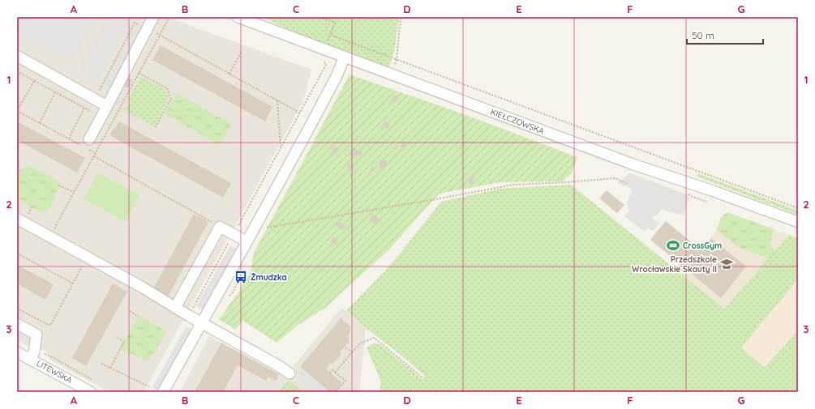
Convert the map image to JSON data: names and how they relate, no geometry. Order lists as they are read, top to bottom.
{
  "streets": {
    "street": ["KIEŁCZOWSKA", "LITEWSKA"]
  },
  "places": {
    "sports": ["CrossGym"],
    "school or university": ["Przedszkole Wrocławskie Skauty II"],
    "bus stop": ["Żmudzka"]
  },
  "scale_bar": "50 m",
  "grid": {
    "columns": [
      "A",
      "B",
      "C",
      "D",
      "E",
      "F",
      "G"
    ],
    "rows": ["1", "2", "3"]
  }
}
